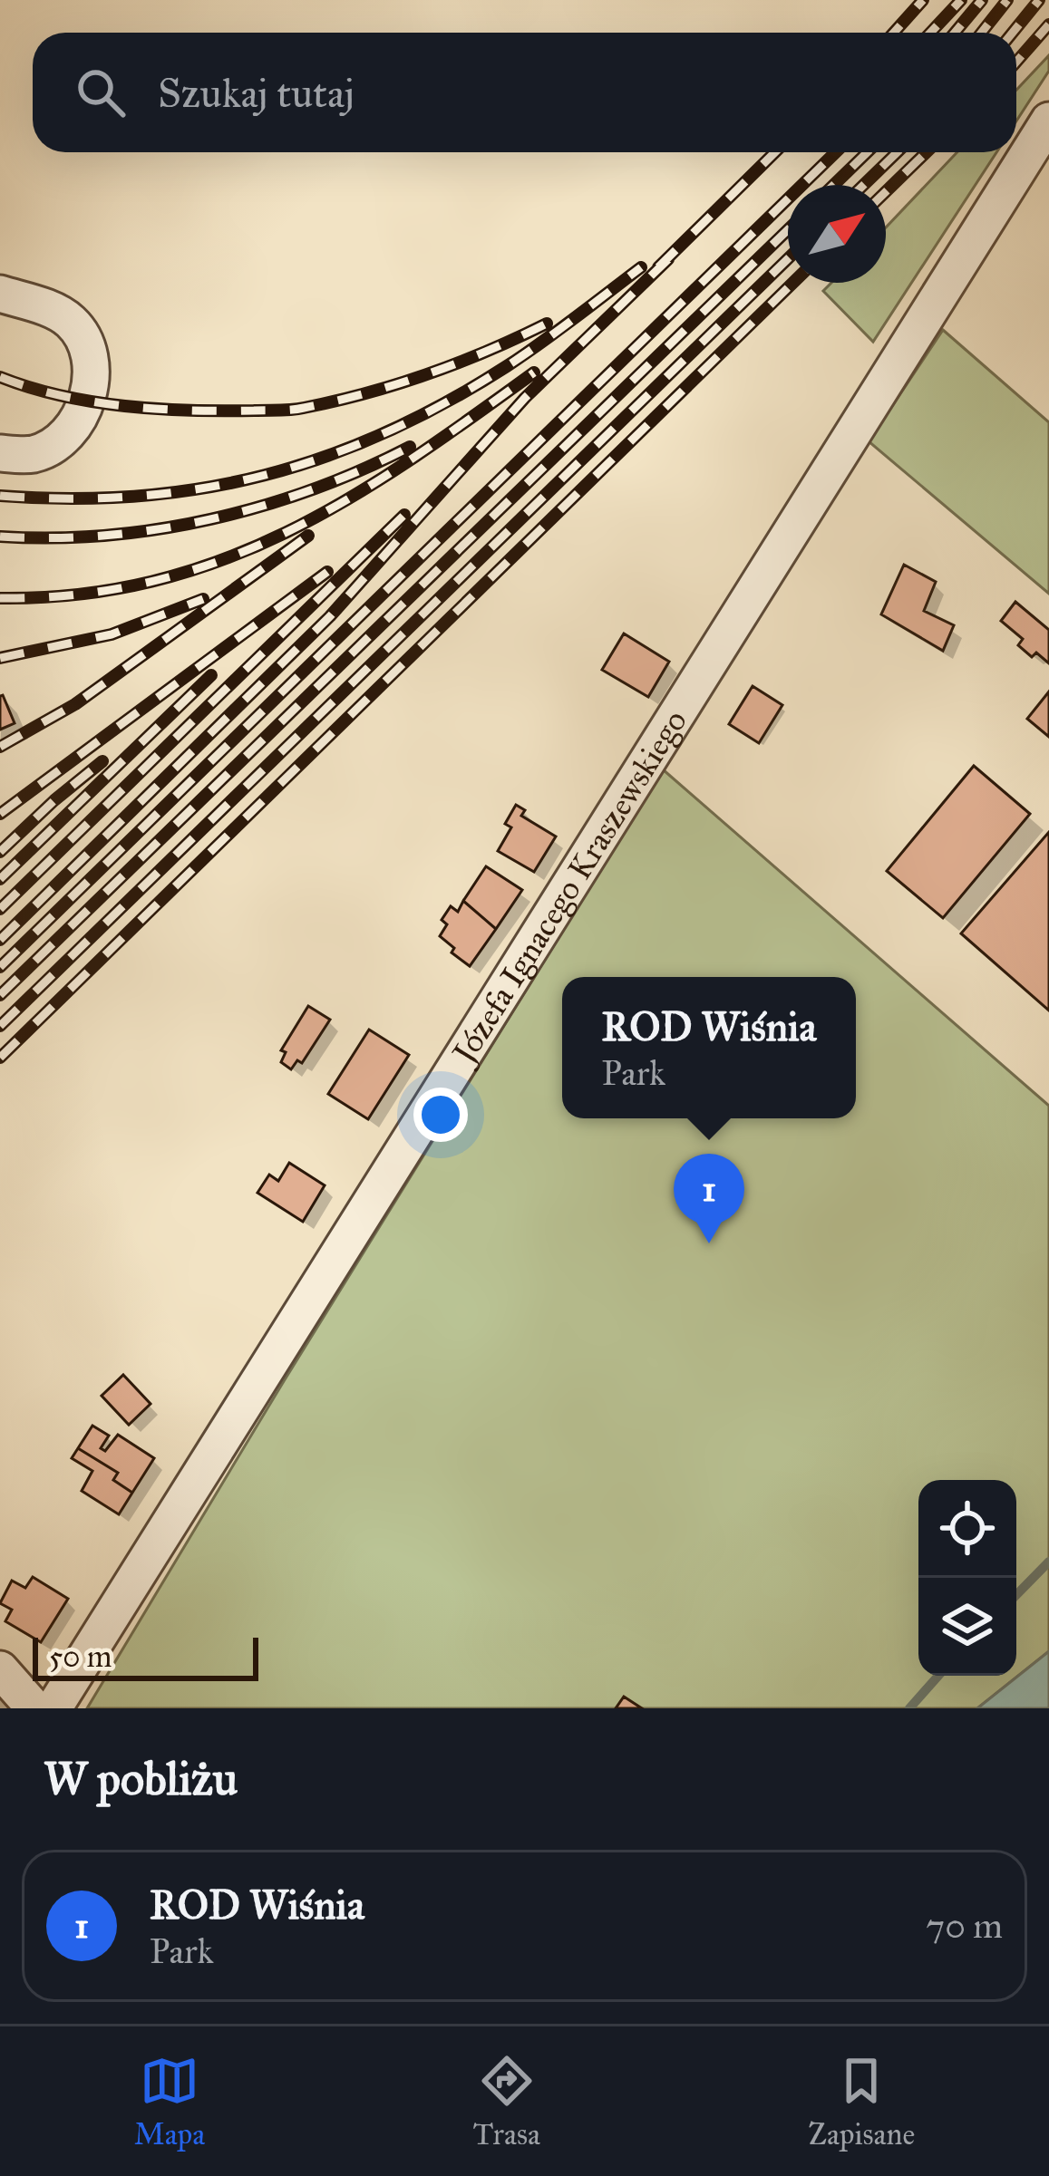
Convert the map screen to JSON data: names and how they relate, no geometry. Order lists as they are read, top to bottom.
{
  "streets": {
    "street": ["Józefa Ignacego Kraszewskiego"]
  },
  "scale_bar": "50 m",
  "north": "top right",
  "page": {
    "search": "Szukaj tutaj",
    "popup": ["ROD Wiśnia", "Park"],
    "pins": "1",
    "scale": "50 m",
    "heading": "W pobliżu",
    "list": [
      {
        "mark": "1",
        "name": "ROD Wiśnia",
        "note": "Park",
        "value": "70 m"
      }
    ],
    "nav": ["Mapa", "Trasa", "Zapisane"]
  }
}
